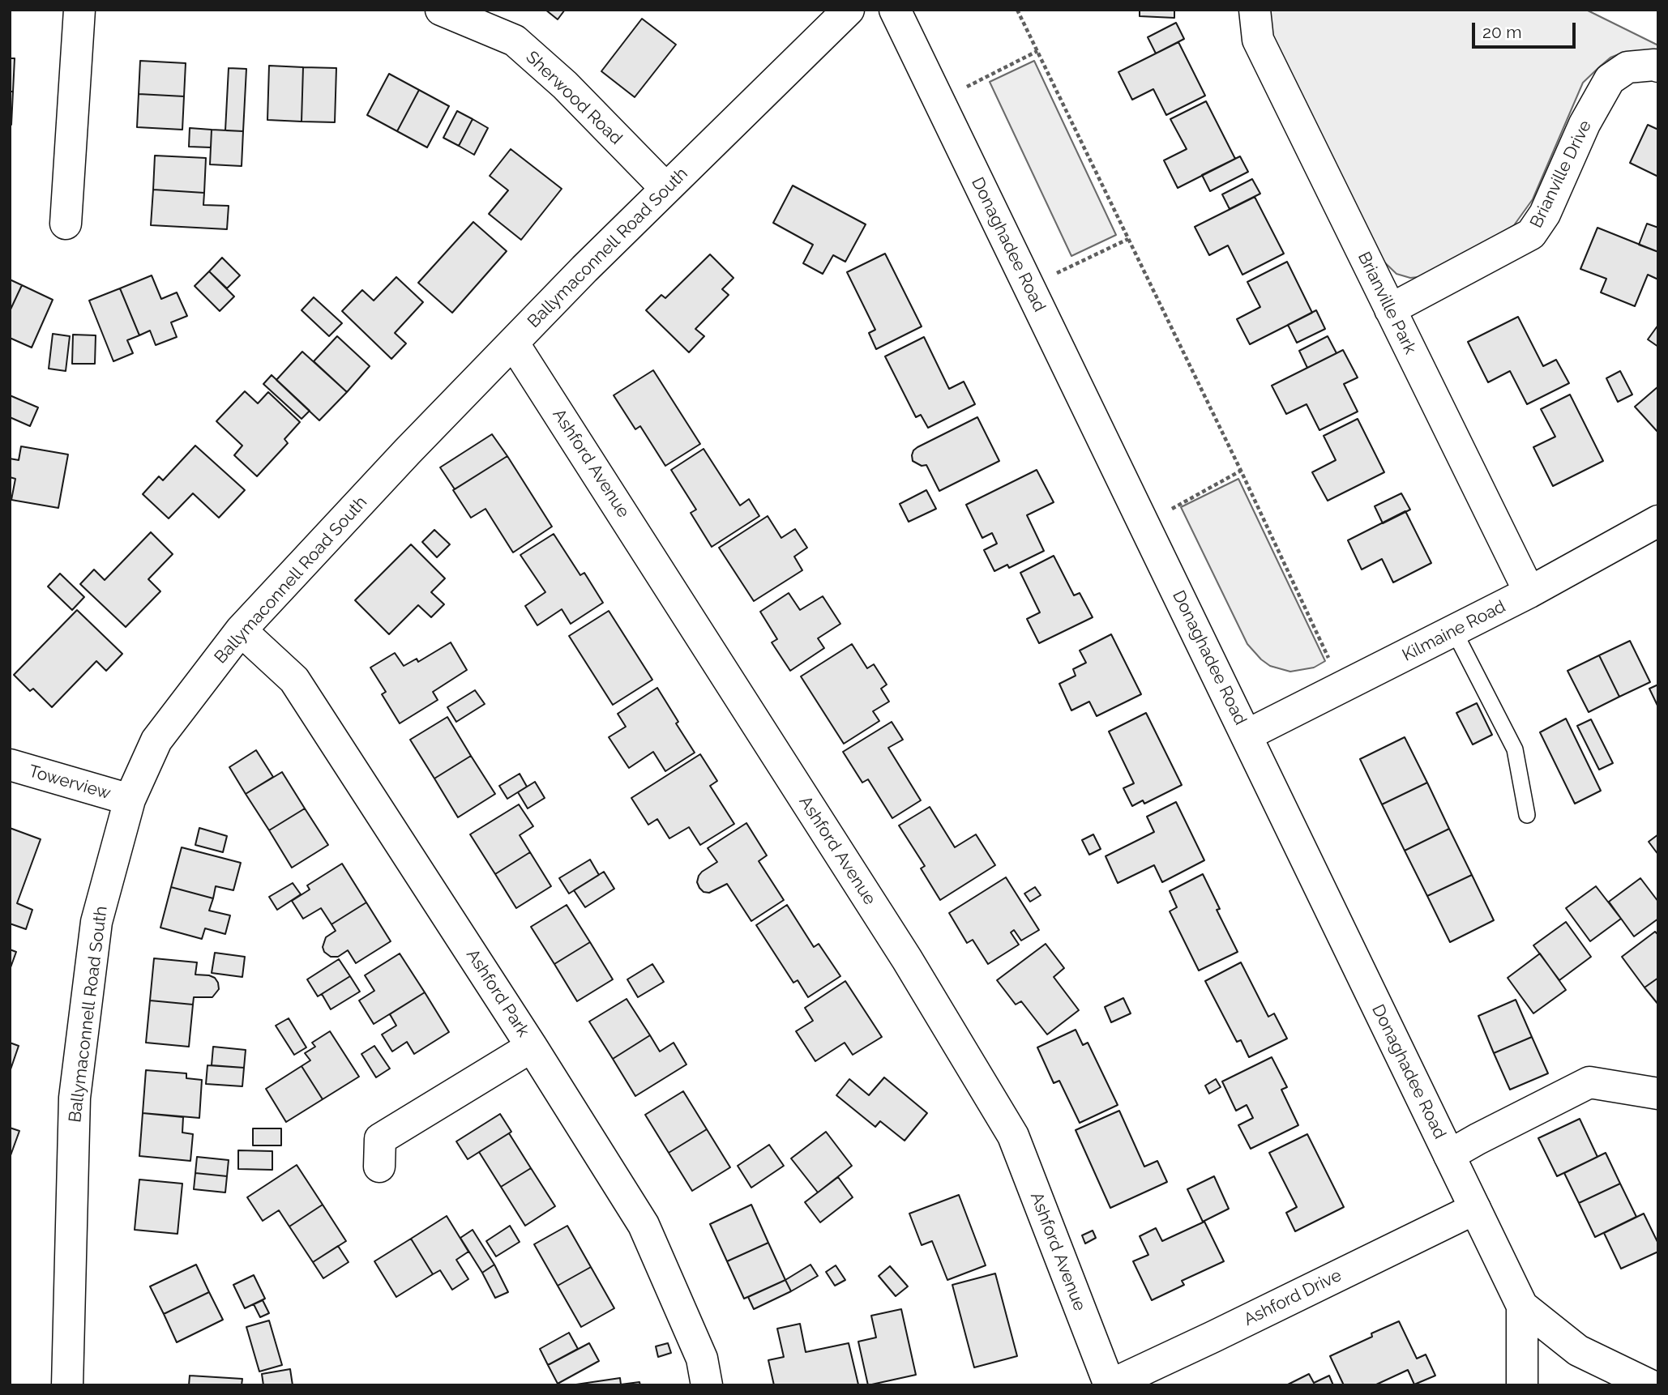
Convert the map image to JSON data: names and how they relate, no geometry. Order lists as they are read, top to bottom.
{
  "streets": {
    "street": [
      "Sherwood Road",
      "Brianville Drive",
      "Donaghadee Road",
      "Ballymaconnell Road South",
      "Brianville Park",
      "Ashford Avenue",
      "Kilmaine Road",
      "Towerview",
      "Ashford Park",
      "Ashford Drive"
    ]
  },
  "crossings": [
    ["Sherwood Road", "Ballymaconnell Road South"],
    ["Brianville Drive", "Brianville Park"],
    ["Donaghadee Road", "Kilmaine Road"],
    ["Donaghadee Road", "Ashford Drive"],
    ["Ballymaconnell Road South", "Ashford Avenue"],
    ["Ballymaconnell Road South", "Towerview"],
    ["Ballymaconnell Road South", "Ashford Park"],
    ["Brianville Park", "Kilmaine Road"],
    ["Ashford Avenue", "Ashford Drive"]
  ],
  "scale_bar": "20 m"
}
